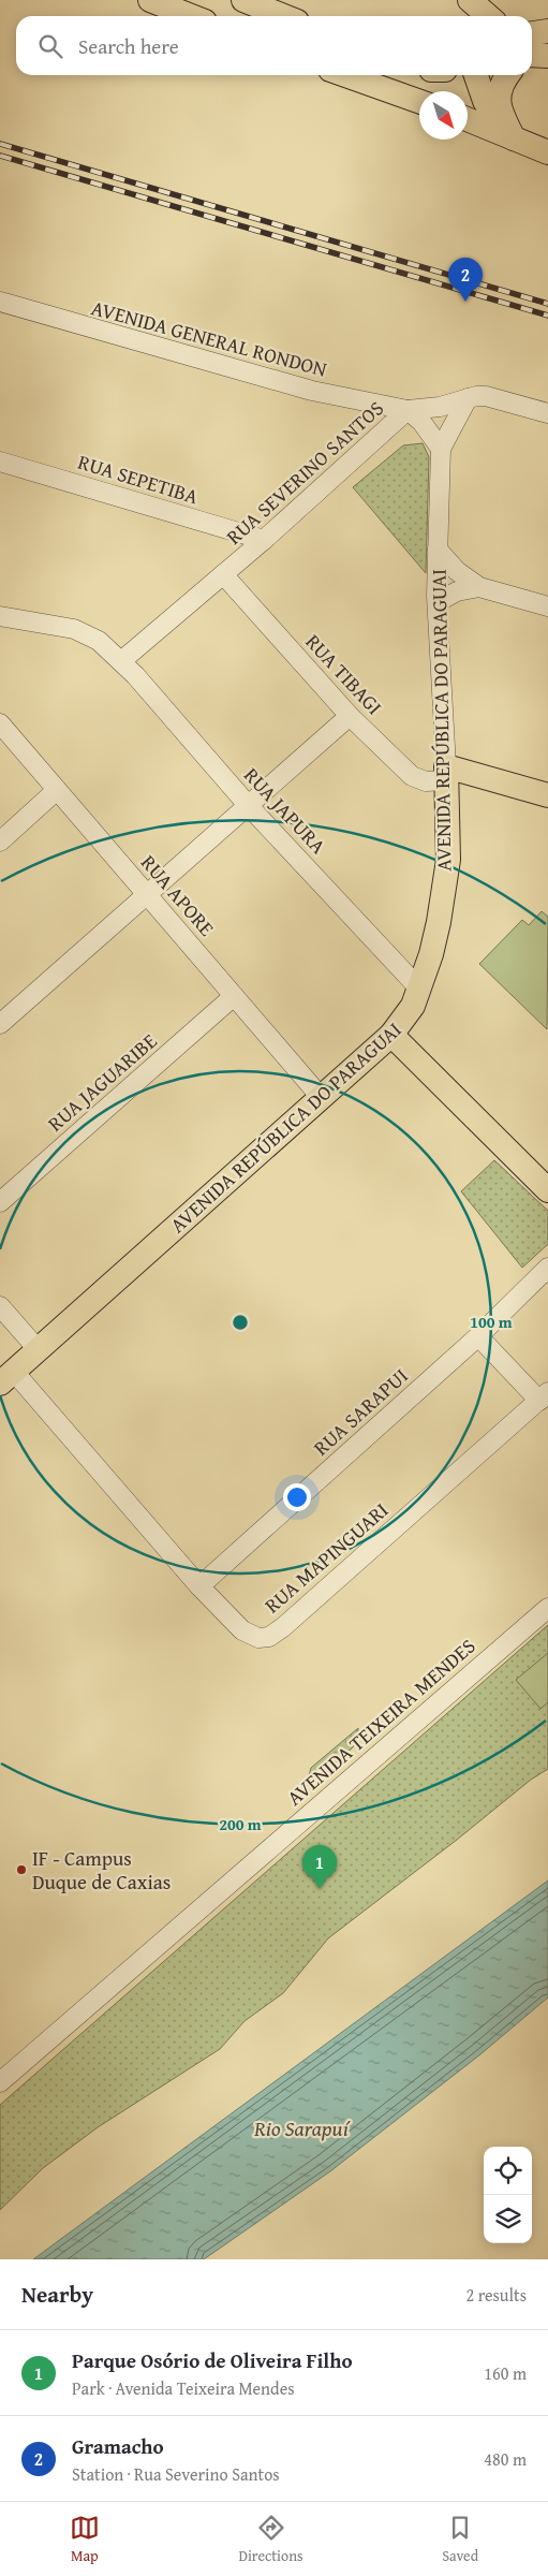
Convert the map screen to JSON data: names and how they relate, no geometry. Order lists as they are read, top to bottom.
{
  "streets": {
    "main road": ["AVENIDA REPÚBLICA DO PARAGUAI"],
    "street": [
      "AVENIDA GENERAL RONDON",
      "RUA SEVERINO SANTOS",
      "RUA SEPETIBA",
      "RUA TIBAGI",
      "RUA JAPURA",
      "RUA APORE",
      "RUA JAGUARIBE",
      "RUA SARAPUI",
      "RUA MAPINGUARI",
      "AVENIDA TEIXEIRA MENDES"
    ]
  },
  "crossings": [
    ["AVENIDA GENERAL RONDON", "RUA SEVERINO SANTOS"],
    ["RUA SEVERINO SANTOS", "RUA SEPETIBA"],
    ["RUA SEVERINO SANTOS", "RUA TIBAGI"],
    ["RUA SEVERINO SANTOS", "AVENIDA REPÚBLICA DO PARAGUAI"],
    ["RUA SEVERINO SANTOS", "RUA JAPURA"],
    ["RUA TIBAGI", "AVENIDA REPÚBLICA DO PARAGUAI"],
    ["AVENIDA REPÚBLICA DO PARAGUAI", "RUA JAPURA"],
    ["AVENIDA REPÚBLICA DO PARAGUAI", "RUA APORE"],
    ["AVENIDA REPÚBLICA DO PARAGUAI", "RUA MAPINGUARI"],
    ["RUA APORE", "RUA JAGUARIBE"],
    ["RUA SARAPUI", "RUA MAPINGUARI"]
  ],
  "water": ["Rio Sarapuí"],
  "places": ["IF - Campus Duque de Caxias"],
  "north": "bottom right",
  "page": {
    "search": "Search here",
    "pins": ["2", "1"],
    "heading": ["Nearby", "2 results"],
    "list": [
      {
        "mark": "1",
        "name": "Parque Osório de Oliveira Filho",
        "note": "Park · Avenida Teixeira Mendes",
        "value": "160 m"
      },
      {
        "mark": "2",
        "name": "Gramacho",
        "note": "Station · Rua Severino Santos",
        "value": "480 m"
      }
    ],
    "nav": ["Map", "Directions", "Saved"]
  },
  "rings": ["100 m", "200 m"]
}
